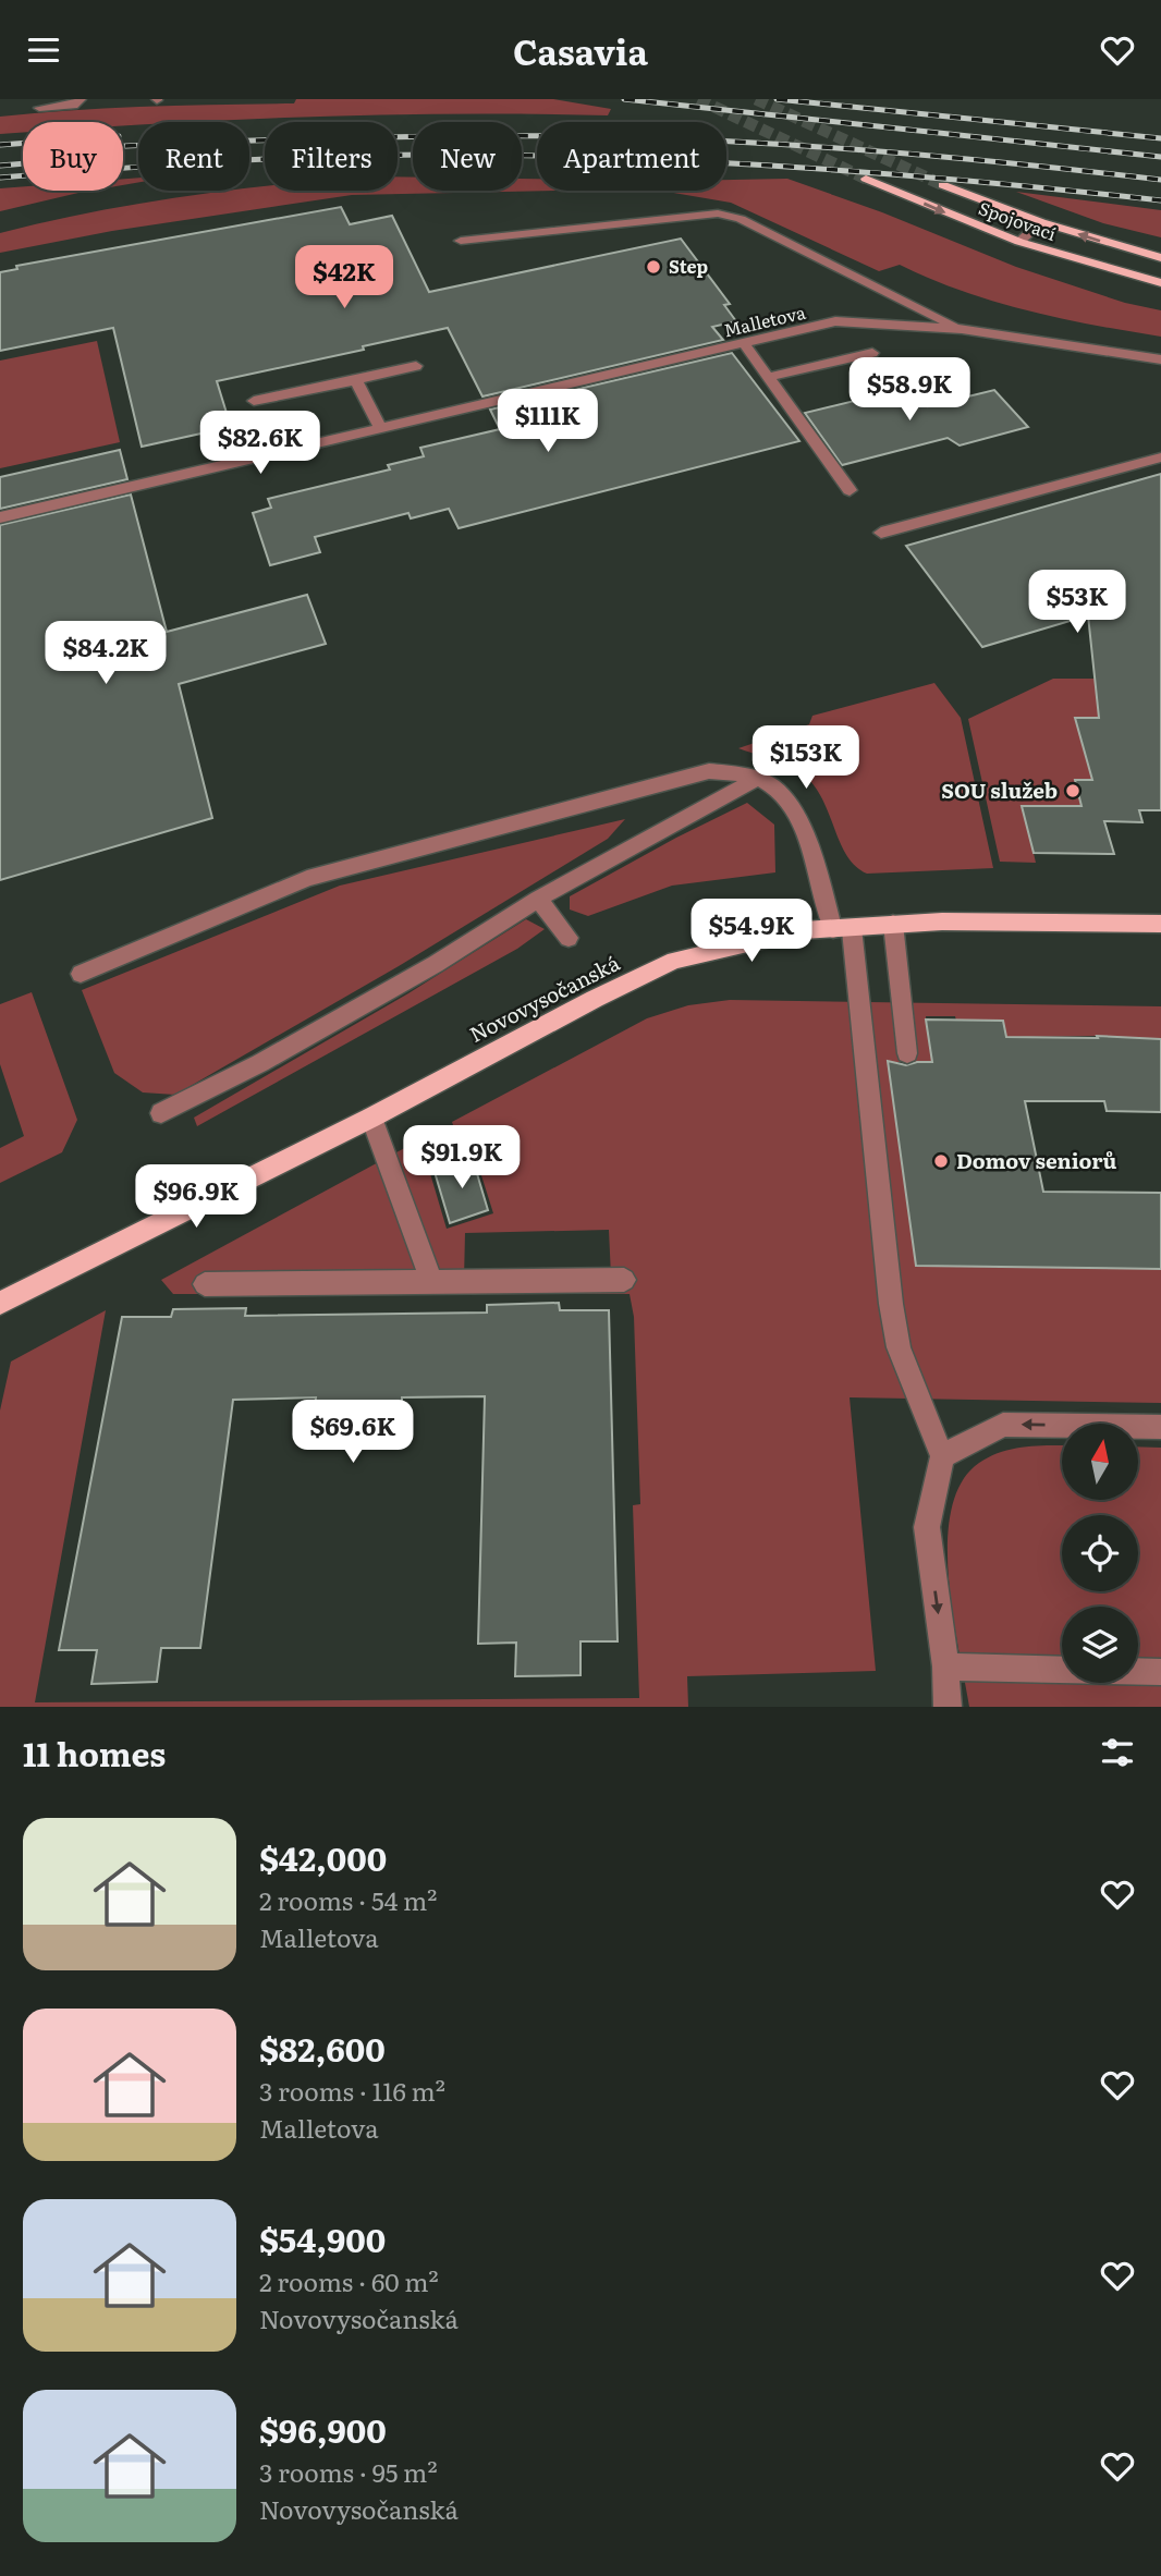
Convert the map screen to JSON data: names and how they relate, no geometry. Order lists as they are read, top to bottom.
{
  "streets": {
    "main road": ["Spojovací", "Novovysočanská"],
    "street": ["Malletova"]
  },
  "places": ["Step", "SOU služeb", "Domov seniorů"],
  "north": "top",
  "page": {
    "header": "Casavia",
    "chip": [
      "Buy",
      "Rent",
      "Filters",
      "New",
      "Apartment"
    ],
    "price": [
      "$42K",
      "$58.9K",
      "$111K",
      "$82.6K",
      "$53K",
      "$84.2K",
      "$153K",
      "$54.9K",
      "$91.9K",
      "$96.9K",
      "$69.6K"
    ],
    "heading": "11 homes",
    "list": [
      {
        "name": "$42,000",
        "note": "2 rooms · 54 m² · Malletova"
      },
      {
        "name": "$82,600",
        "note": "3 rooms · 116 m² · Malletova"
      },
      {
        "name": "$54,900",
        "note": "2 rooms · 60 m² · Novovysočanská"
      },
      {
        "name": "$96,900",
        "note": "3 rooms · 95 m² · Novovysočanská"
      }
    ]
  }
}
